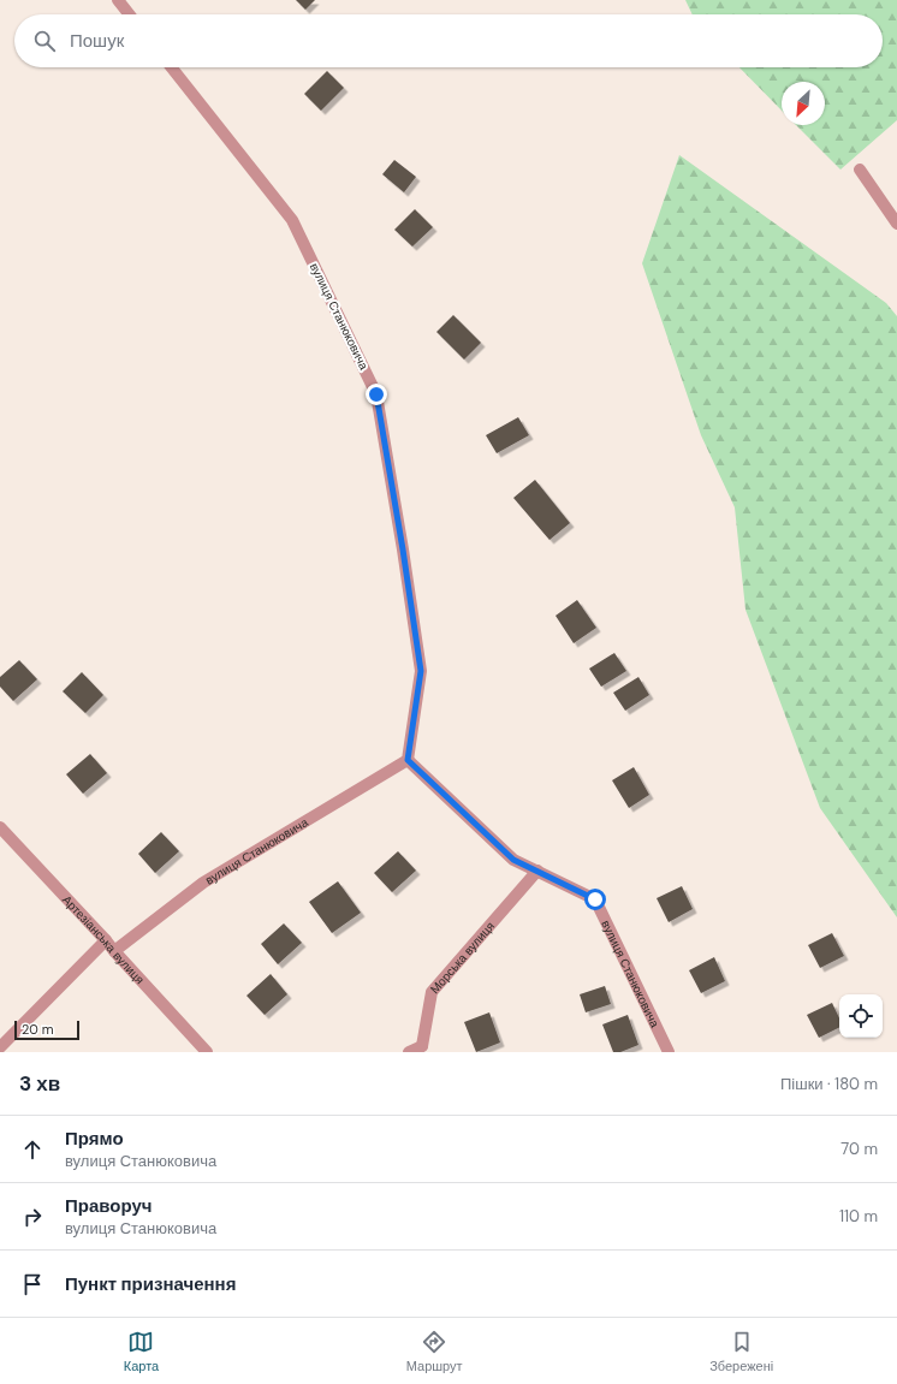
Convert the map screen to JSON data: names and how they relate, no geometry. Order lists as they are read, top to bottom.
{
  "streets": {
    "street": ["вулиця Станюковича", "Артезіанська вулиця", "Морська вулиця"]
  },
  "crossings": [
    ["вулиця Станюковича", "Артезіанська вулиця"],
    ["вулиця Станюковича", "Морська вулиця"]
  ],
  "scale_bar": "20 m",
  "north": "bottom left",
  "page": {
    "search": "Пошук",
    "scale": "20 m",
    "heading": ["3 хв", "Пішки · 180 m"],
    "list": [
      ["Прямо", "вулиця Станюковича", "70 m"],
      ["Праворуч", "вулиця Станюковича", "110 m"],
      "Пункт призначення"
    ],
    "nav": ["Карта", "Маршрут", "Збережені"]
  }
}
